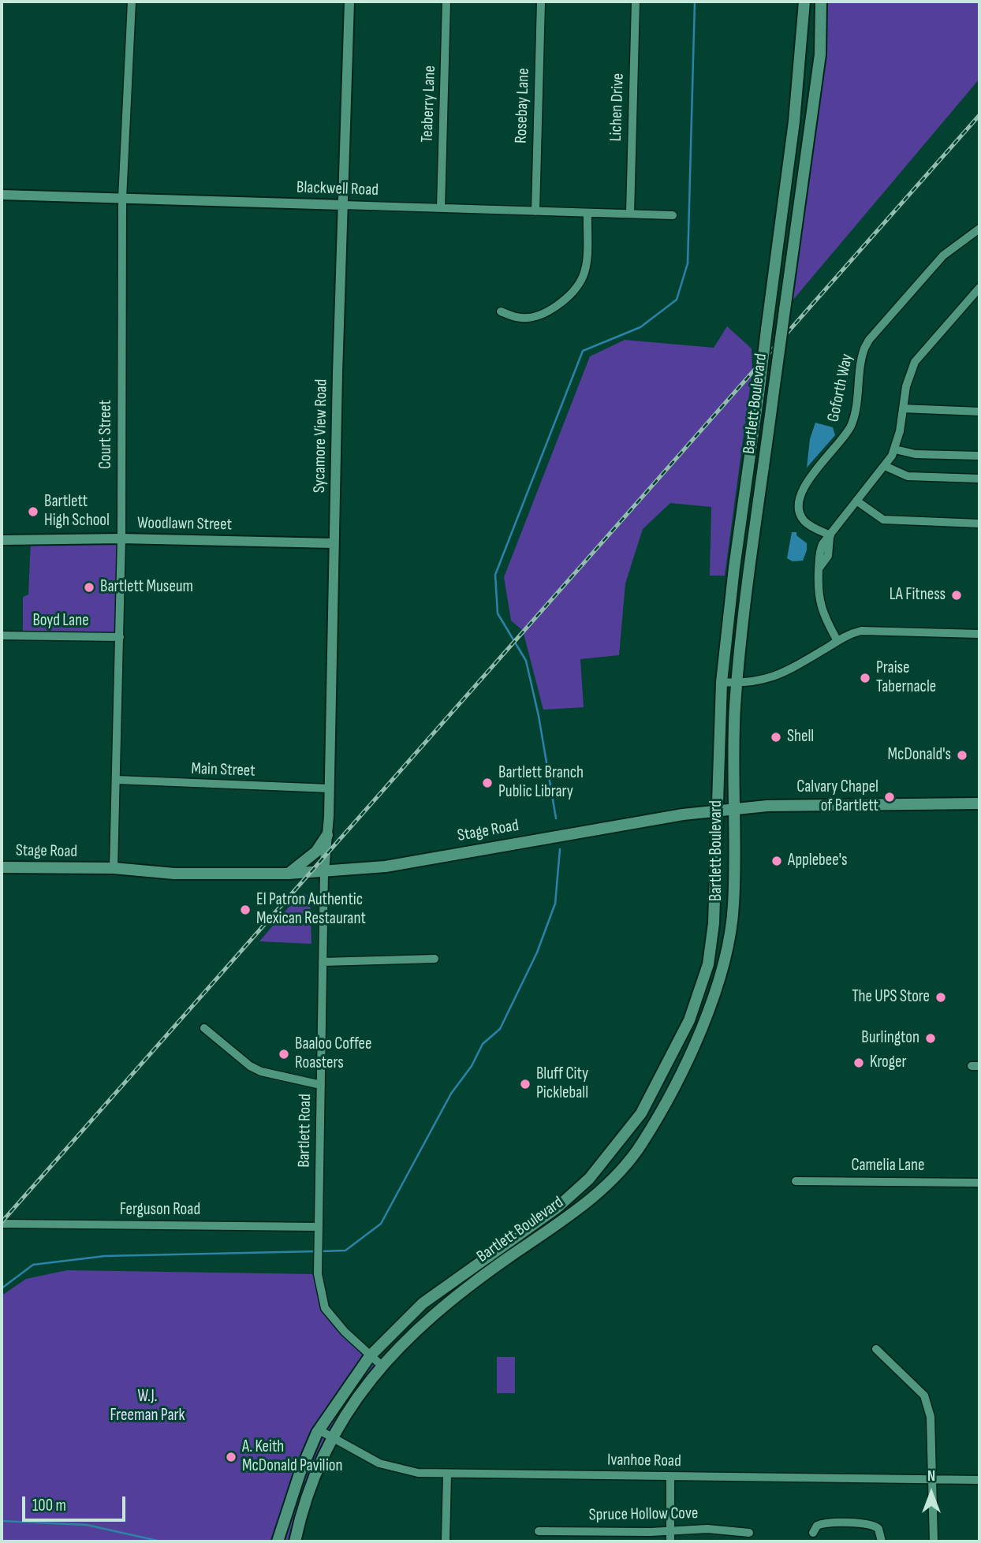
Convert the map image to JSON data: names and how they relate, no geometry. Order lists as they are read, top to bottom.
{
  "streets": {
    "main road": ["Bartlett Boulevard", "Stage Road"],
    "street": [
      "Teaberry Lane",
      "Rosebay Lane",
      "Lichen Drive",
      "Blackwell Road",
      "Goforth Way",
      "Court Street",
      "Sycamore View Road",
      "Woodlawn Street",
      "Boyd Lane",
      "Main Street",
      "Bartlett Road",
      "Camelia Lane",
      "Ferguson Road",
      "Ivanhoe Road",
      "Spruce Hollow Cove"
    ]
  },
  "crossings": [
    ["Teaberry Lane", "Blackwell Road"],
    ["Rosebay Lane", "Blackwell Road"],
    ["Lichen Drive", "Blackwell Road"],
    ["Blackwell Road", "Court Street"],
    ["Blackwell Road", "Sycamore View Road"],
    ["Bartlett Boulevard", "Stage Road"],
    ["Bartlett Boulevard", "Bartlett Road"],
    ["Bartlett Boulevard", "Ivanhoe Road"],
    ["Court Street", "Woodlawn Street"],
    ["Court Street", "Boyd Lane"],
    ["Court Street", "Main Street"],
    ["Court Street", "Stage Road"],
    ["Sycamore View Road", "Woodlawn Street"],
    ["Sycamore View Road", "Main Street"],
    ["Sycamore View Road", "Stage Road"],
    ["Sycamore View Road", "Bartlett Road"],
    ["Stage Road", "Bartlett Road"],
    ["Bartlett Road", "Ferguson Road"]
  ],
  "parks": ["W.J. Freeman Park"],
  "places": [
    "Bartlett High School",
    "Bartlett Museum",
    "LA Fitness",
    "Praise Tabernacle",
    "Shell",
    "McDonald's",
    "Bartlett Branch Public Library",
    "Calvary Chapel of Bartlett",
    "Applebee's",
    "El Patron Authentic Mexican Restaurant",
    "The UPS Store",
    "Burlington",
    "Baaloo Coffee Roasters",
    "Kroger",
    "Bluff City Pickleball",
    "A. Keith McDonald Pavilion"
  ],
  "scale_bar": "100 m",
  "north": "top"
}
